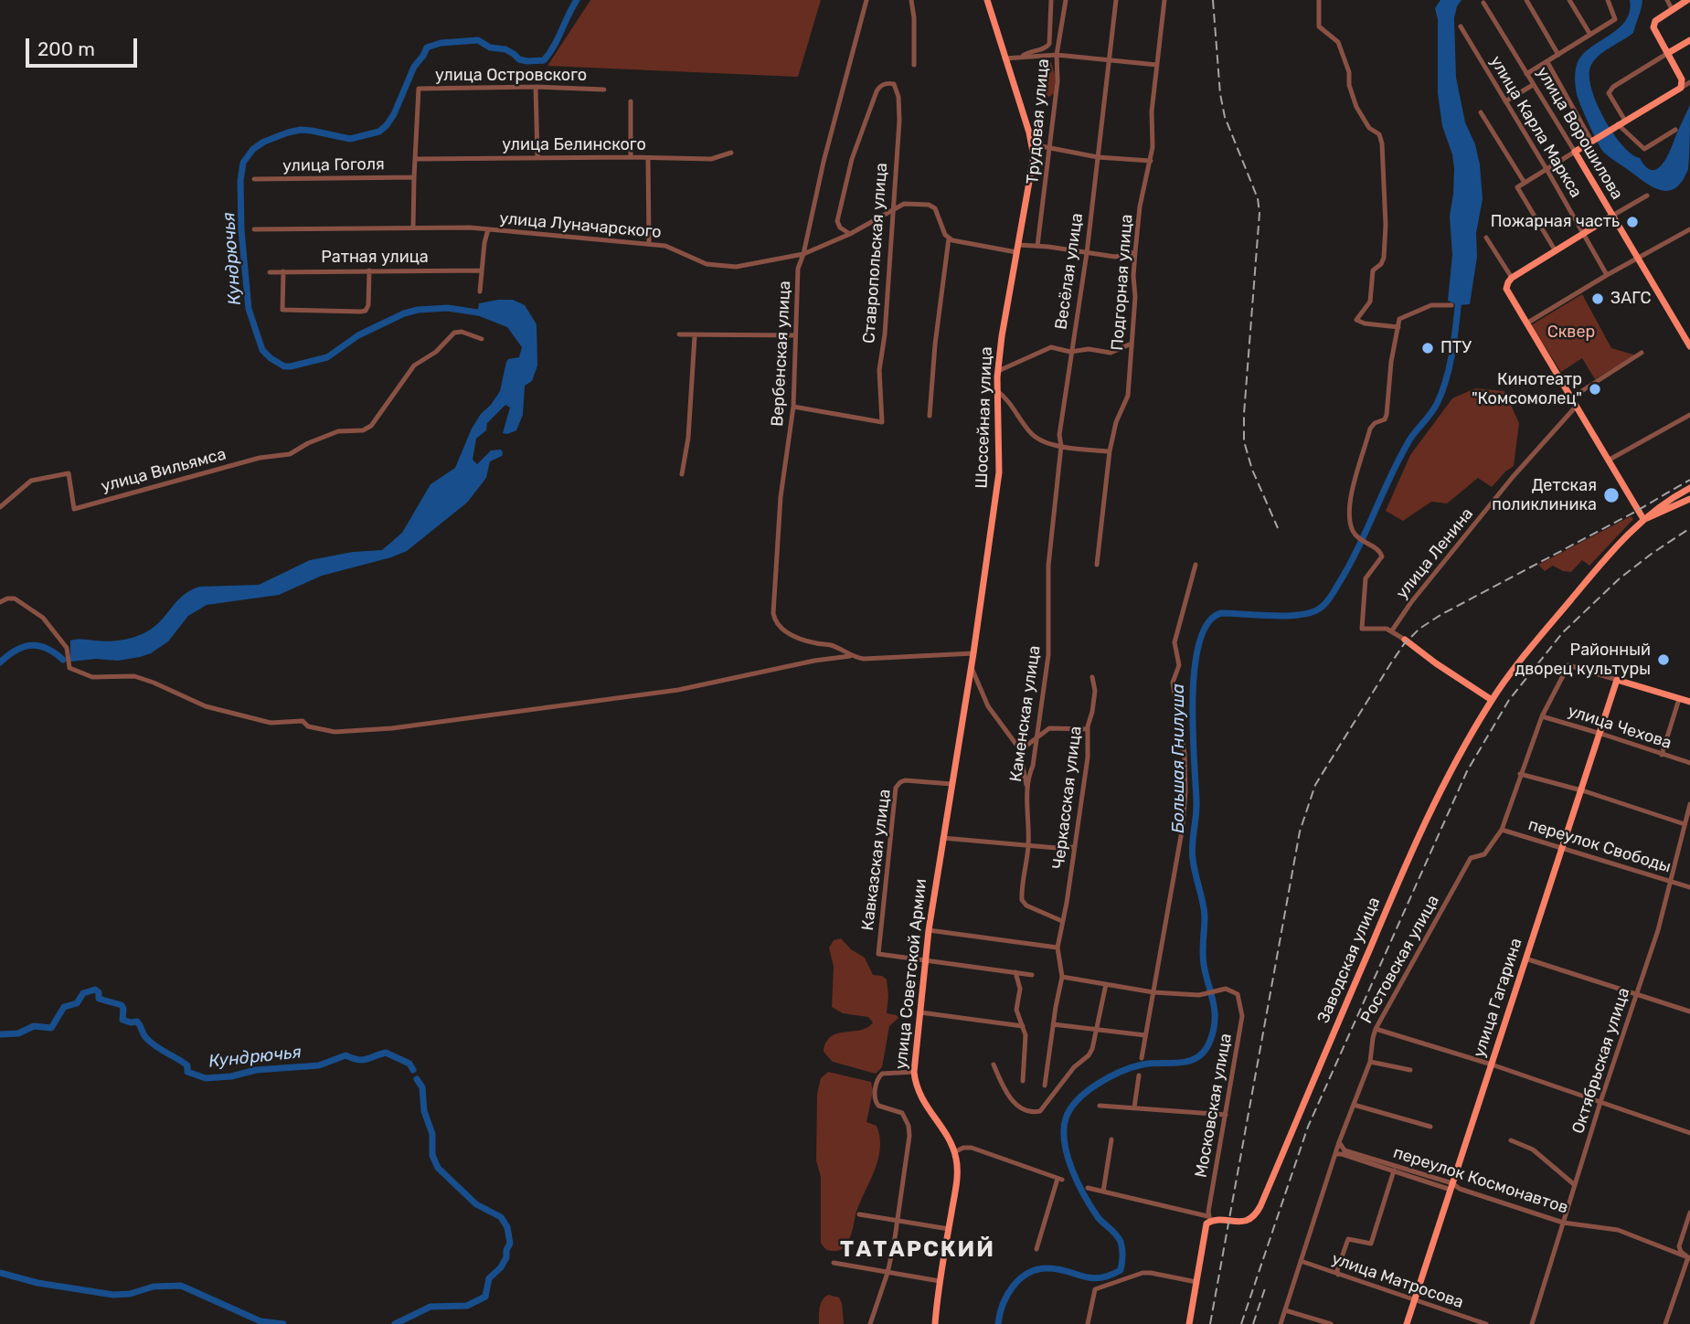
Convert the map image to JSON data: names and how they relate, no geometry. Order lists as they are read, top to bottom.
{
  "streets": {
    "main road": [
      "улица Ворошилова",
      "Шоссейная улица",
      "Заводская улица",
      "улица Советской Армии",
      "улица Гагарина"
    ],
    "street": [
      "улица Островского",
      "Трудовая улица",
      "улица Карла Маркса",
      "улица Белинского",
      "улица Гоголя",
      "улица Луначарского",
      "Ставропольская улица",
      "Ратная улица",
      "Весёлая улица",
      "Подгорная улица",
      "Вербенская улица",
      "улица Вильямса",
      "улица Ленина",
      "Каменская улица",
      "улица Чехова",
      "Черкасская улица",
      "переулок Свободы",
      "Кавказская улица",
      "Ростовская улица",
      "Октябрьская улица",
      "Московская улица",
      "переулок Космонавтов",
      "улица Матросова"
    ]
  },
  "crossings": [
    ["улица Островского", "улица Белинского"],
    ["улица Луначарского", "Ставропольская улица"],
    ["улица Луначарского", "Вербенская улица"],
    ["Ставропольская улица", "Вербенская улица"],
    ["Весёлая улица", "Каменская улица"],
    ["Шоссейная улица", "улица Советской Армии"],
    ["Каменская улица", "Черкасская улица"],
    ["улица Чехова", "Ростовская улица"],
    ["улица Чехова", "улица Гагарина"],
    ["переулок Свободы", "Ростовская улица"],
    ["переулок Свободы", "улица Гагарина"],
    ["переулок Свободы", "Октябрьская улица"],
    ["Кавказская улица", "улица Советской Армии"],
    ["Ростовская улица", "улица Гагарина"],
    ["Ростовская улица", "переулок Космонавтов"],
    ["Ростовская улица", "улица Матросова"],
    ["Заводская улица", "Московская улица"],
    ["улица Гагарина", "переулок Космонавтов"],
    ["улица Гагарина", "улица Матросова"],
    ["Октябрьская улица", "переулок Космонавтов"]
  ],
  "districts": ["ТАТАРСКИЙ"],
  "water": ["Кундрючья", "Большая Гнилуша"],
  "parks": ["Сквер"],
  "places": [
    "Пожарная часть",
    "ЗАГС",
    "ПТУ",
    "Кинотеатр \"Комсомолец\"",
    "Детская поликлиника",
    "Районный дворец культуры"
  ],
  "scale_bar": "200 m"
}
